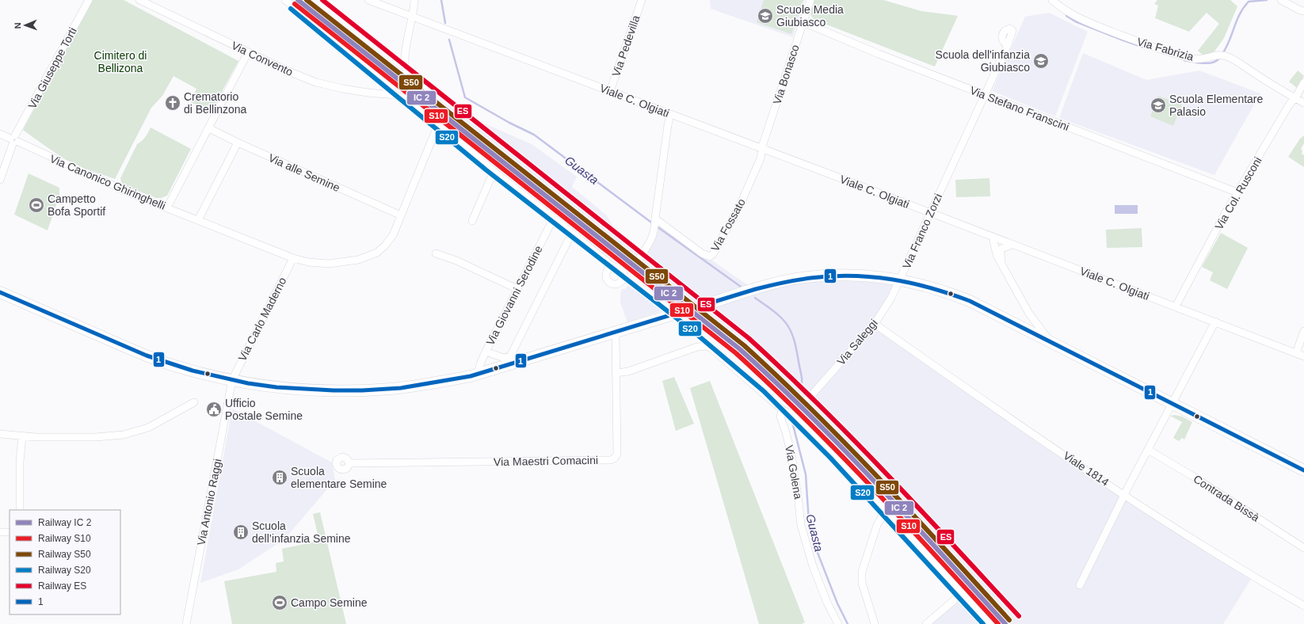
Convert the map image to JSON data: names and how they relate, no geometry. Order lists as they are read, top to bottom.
{
  "streets": {
    "main road": ["Via Franco Zorzi"],
    "street": [
      "Via Pedevilla",
      "Via Fabrizia",
      "Via Convento",
      "Via Giuseppe Torti",
      "Via Bonasco",
      "Viale C. Olgiati",
      "Via Stefano Franscini",
      "Via alle Semine",
      "Via Canonico Ghiringhelli",
      "Via Col. Rusconi",
      "Via Fossato",
      "Via Giovanni Serodine",
      "Via Carlo Maderno",
      "Via Saleggi",
      "Via Maestri Comacini",
      "Viale 1814",
      "Via Golena",
      "Contrada Bissà",
      "Via Antonio Raggi"
    ]
  },
  "crossings": [
    ["Via Pedevilla", "Viale C. Olgiati"],
    ["Via Fabrizia", "Via Col. Rusconi"],
    ["Via Giuseppe Torti", "Via Canonico Ghiringhelli"],
    ["Via Bonasco", "Viale C. Olgiati"],
    ["Via Bonasco", "Via Stefano Franscini"],
    ["Via Bonasco", "Via Fossato"],
    ["Viale C. Olgiati", "Via Col. Rusconi"],
    ["Viale C. Olgiati", "Via Fossato"],
    ["Viale C. Olgiati", "Via Franco Zorzi"],
    ["Via Stefano Franscini", "Via Col. Rusconi"],
    ["Via Stefano Franscini", "Via Franco Zorzi"],
    ["Via alle Semine", "Via Canonico Ghiringhelli"],
    ["Via Canonico Ghiringhelli", "Via Carlo Maderno"],
    ["Via Franco Zorzi", "Via Saleggi"],
    ["Via Carlo Maderno", "Via Antonio Raggi"],
    ["Via Saleggi", "Viale 1814"]
  ],
  "water": ["Guasta"],
  "parks": ["Cimitero di Bellizona"],
  "places": {
    "school or university": ["Scuole Media Giubiasco", "Scuola dell'infanzia Giubiasco", "Scuola Elementare Palasio"],
    "church": ["Crematorio di Bellinzona"],
    "sports": ["Campetto Bofa Sportif", "Campo Semine"],
    "public building": ["Ufficio Postale Semine"],
    "building": ["Scuola elementare Semine", "Scuola dell’infanzia Semine"]
  },
  "lines": [
    "rail line S50",
    "rail line ES",
    "rail line S10",
    "rail line S20",
    "transit line 1"
  ],
  "legend": [
    "Railway IC 2",
    "Railway S10",
    "Railway S50",
    "Railway S20",
    "Railway ES",
    "1"
  ],
  "north": "left"
}
